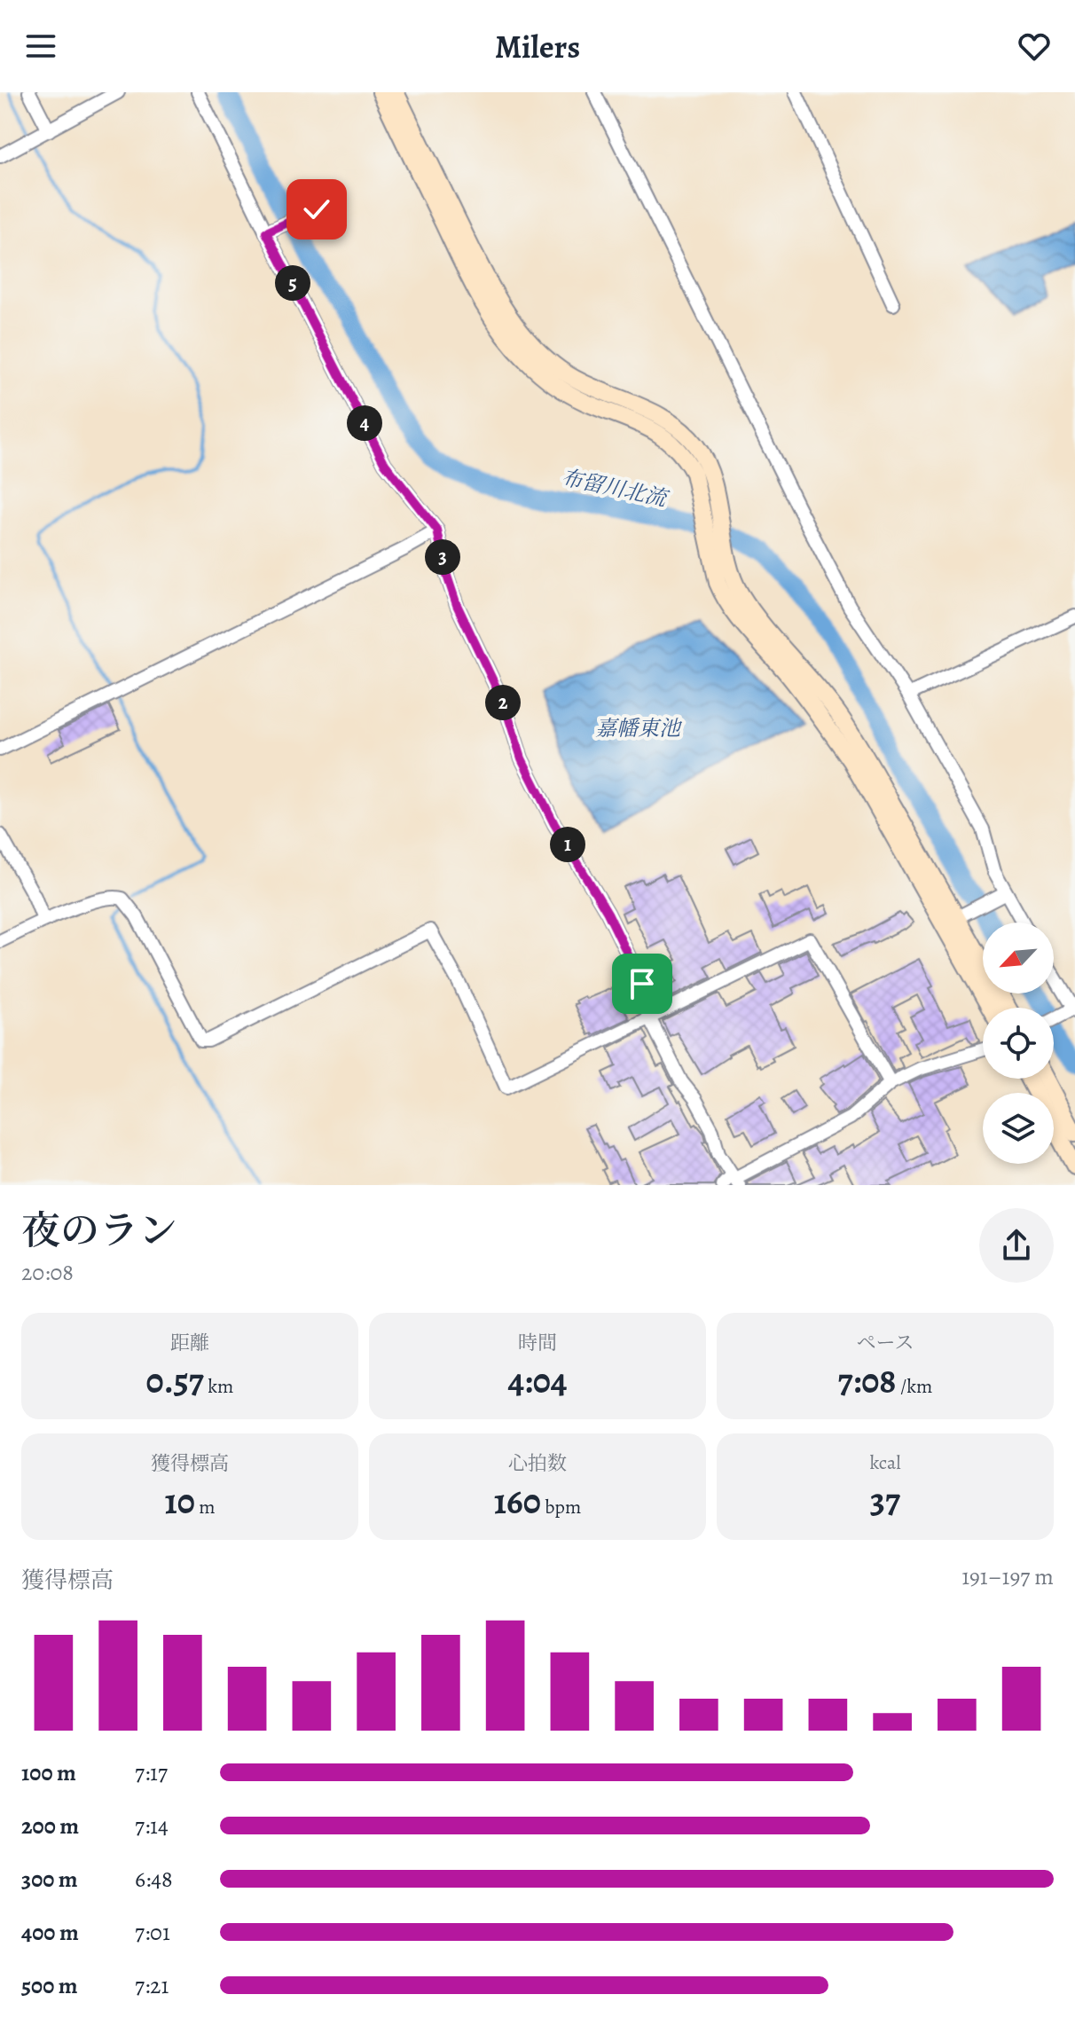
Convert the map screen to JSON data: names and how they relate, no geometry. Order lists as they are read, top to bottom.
{
  "water": ["布留川北流", "嘉幡東池"],
  "north": "bottom left",
  "page": {
    "header": "Milers",
    "pins": [
      "5",
      "4",
      "3",
      "2",
      "1"
    ],
    "heading": ["夜のラン", "20:08"],
    "stats": [
      ["距離", "0.57 km"],
      ["時間", "4:04"],
      ["ペース", "7:08 /km"],
      ["獲得標高", "10 m"],
      ["心拍数", "160 bpm"],
      ["kcal", "37"]
    ],
    "chart": ["獲得標高", "191–197 m"],
    "list": [
      {
        "name": "100 m",
        "note": "7:17"
      },
      {
        "name": "200 m",
        "note": "7:14"
      },
      {
        "name": "300 m",
        "note": "6:48"
      },
      {
        "name": "400 m",
        "note": "7:01"
      },
      {
        "name": "500 m",
        "note": "7:21"
      }
    ]
  }
}
